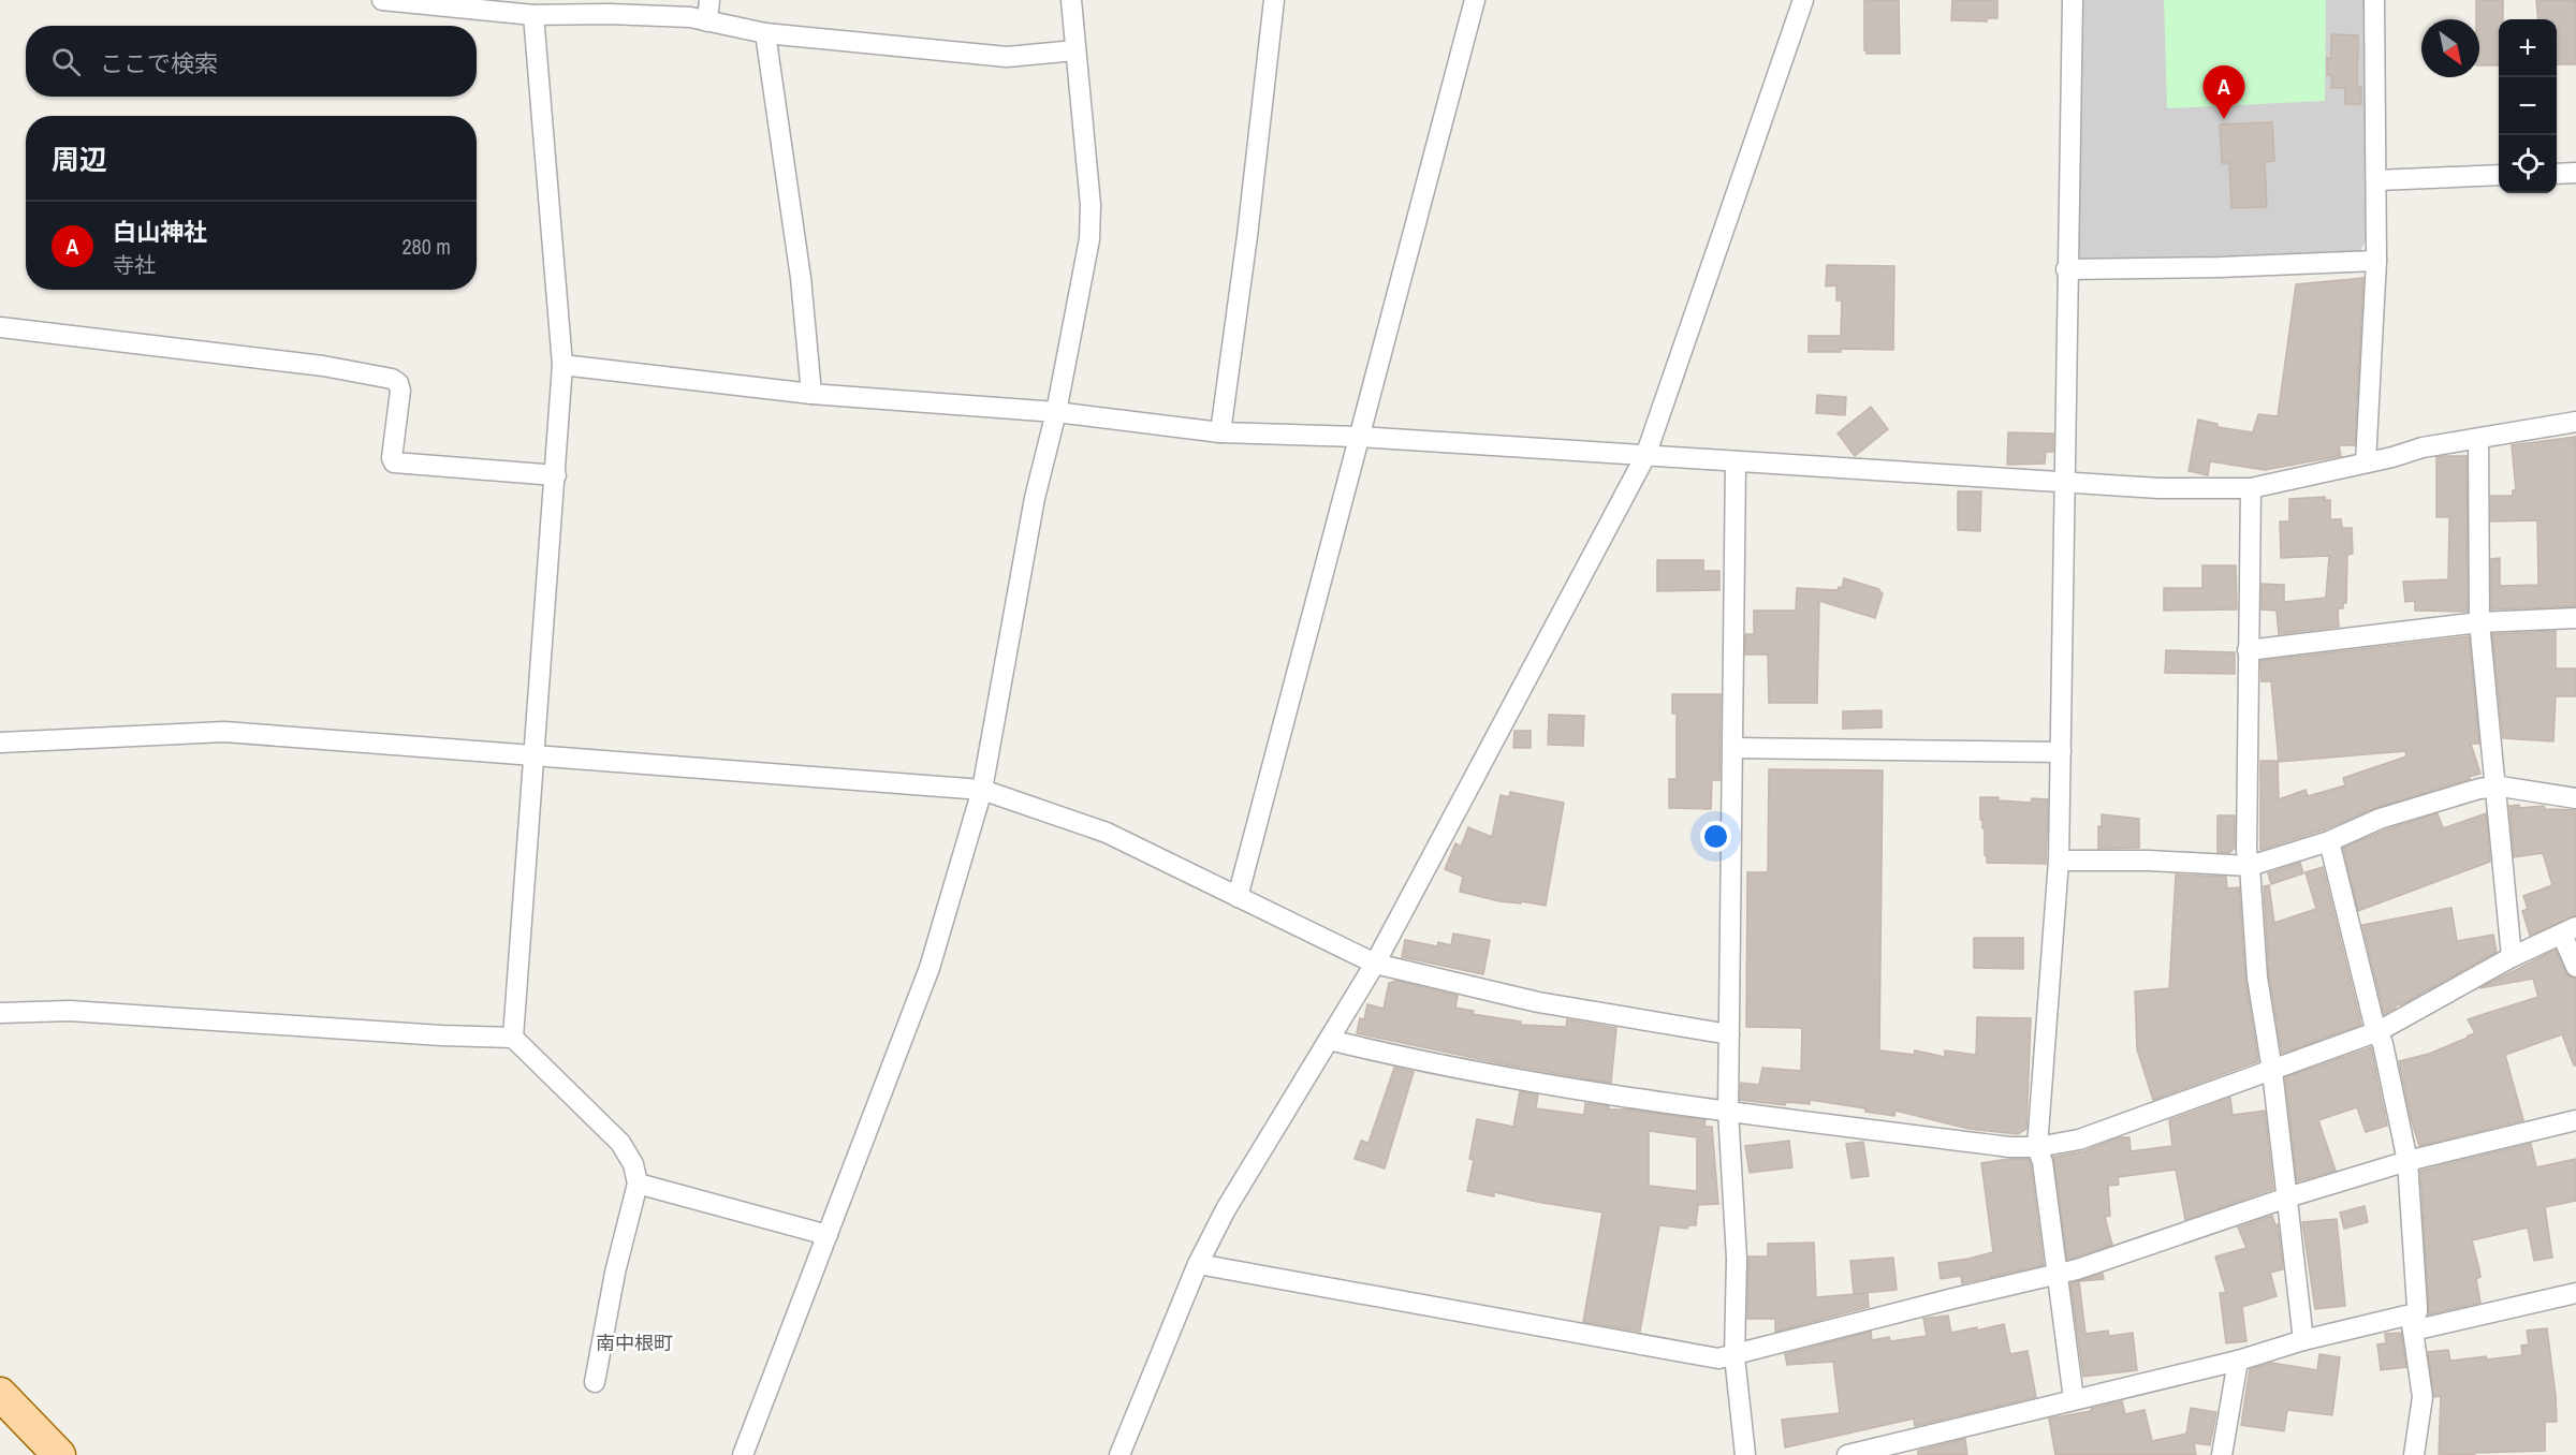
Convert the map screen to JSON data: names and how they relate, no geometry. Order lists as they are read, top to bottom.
{
  "districts": ["南中根町"],
  "north": "bottom right",
  "page": {
    "map_buttons": ["+", "−"],
    "search": "ここで検索",
    "pins": "A",
    "heading": "周辺",
    "list": [
      {
        "mark": "A",
        "name": "白山神社",
        "note": "寺社",
        "value": "280 m"
      }
    ]
  }
}
